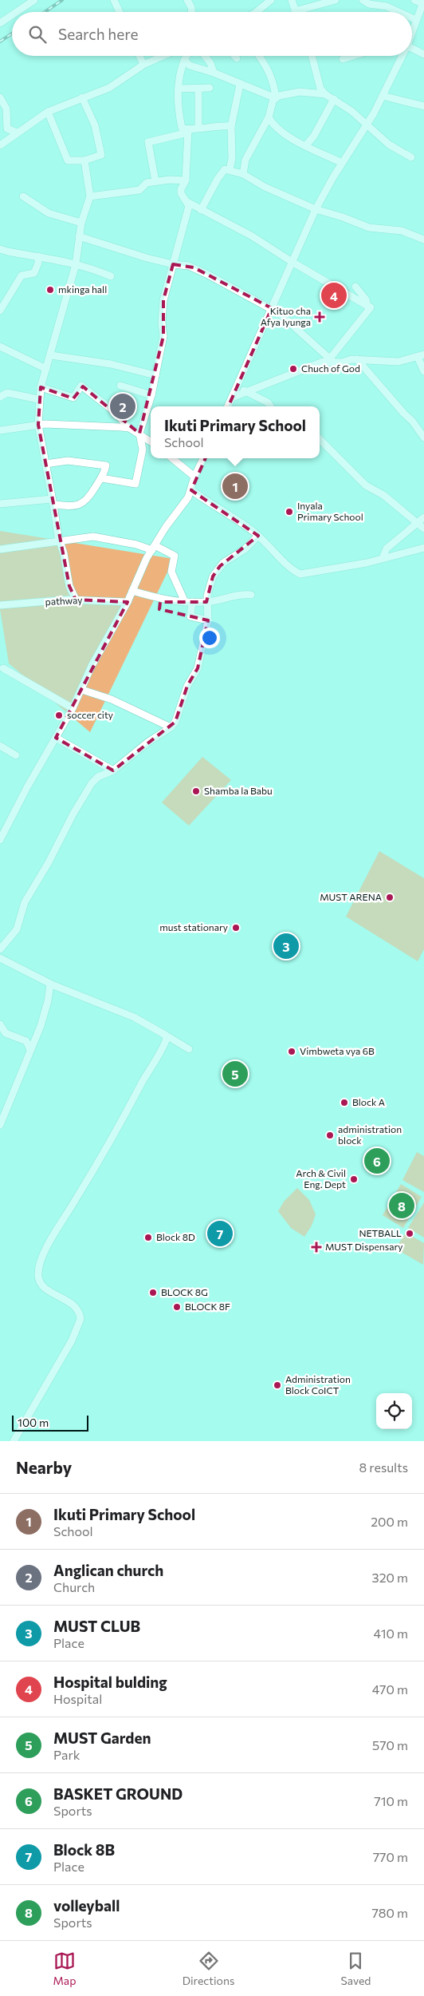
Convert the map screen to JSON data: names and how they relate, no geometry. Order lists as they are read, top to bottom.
{
  "streets": {
    "street": ["pathway"]
  },
  "places": {
    "other": [
      "mkinga hall",
      "Chuch of God",
      "Inyala Primary School",
      "soccer city",
      "Shamba la Babu",
      "MUST ARENA",
      "must stationary",
      "Vimbweta vya 6B",
      "Block A",
      "administration block",
      "Arch & Civil Eng. Dept",
      "NETBALL",
      "Block 8D",
      "BLOCK 8G",
      "BLOCK 8F",
      "Administration Block CoICT"
    ],
    "health": ["Kituo cha Afya Iyunga", "MUST Dispensary"]
  },
  "scale_bar": "100 m",
  "page": {
    "search": "Search here",
    "pins": [
      "4",
      "2",
      "1",
      "3",
      "5",
      "6",
      "8",
      "7"
    ],
    "popup": ["Ikuti Primary School", "School"],
    "scale": "100 m",
    "heading": ["Nearby", "8 results"],
    "list": [
      {
        "mark": "1",
        "name": "Ikuti Primary School",
        "note": "School",
        "value": "200 m"
      },
      {
        "mark": "2",
        "name": "Anglican church",
        "note": "Church",
        "value": "320 m"
      },
      {
        "mark": "3",
        "name": "MUST CLUB",
        "note": "Place",
        "value": "410 m"
      },
      {
        "mark": "4",
        "name": "Hospital bulding",
        "note": "Hospital",
        "value": "470 m"
      },
      {
        "mark": "5",
        "name": "MUST Garden",
        "note": "Park",
        "value": "570 m"
      },
      {
        "mark": "6",
        "name": "BASKET GROUND",
        "note": "Sports",
        "value": "710 m"
      },
      {
        "mark": "7",
        "name": "Block 8B",
        "note": "Place",
        "value": "770 m"
      },
      {
        "mark": "8",
        "name": "volleyball",
        "note": "Sports",
        "value": "780 m"
      }
    ],
    "nav": ["Map", "Directions", "Saved"]
  }
}
